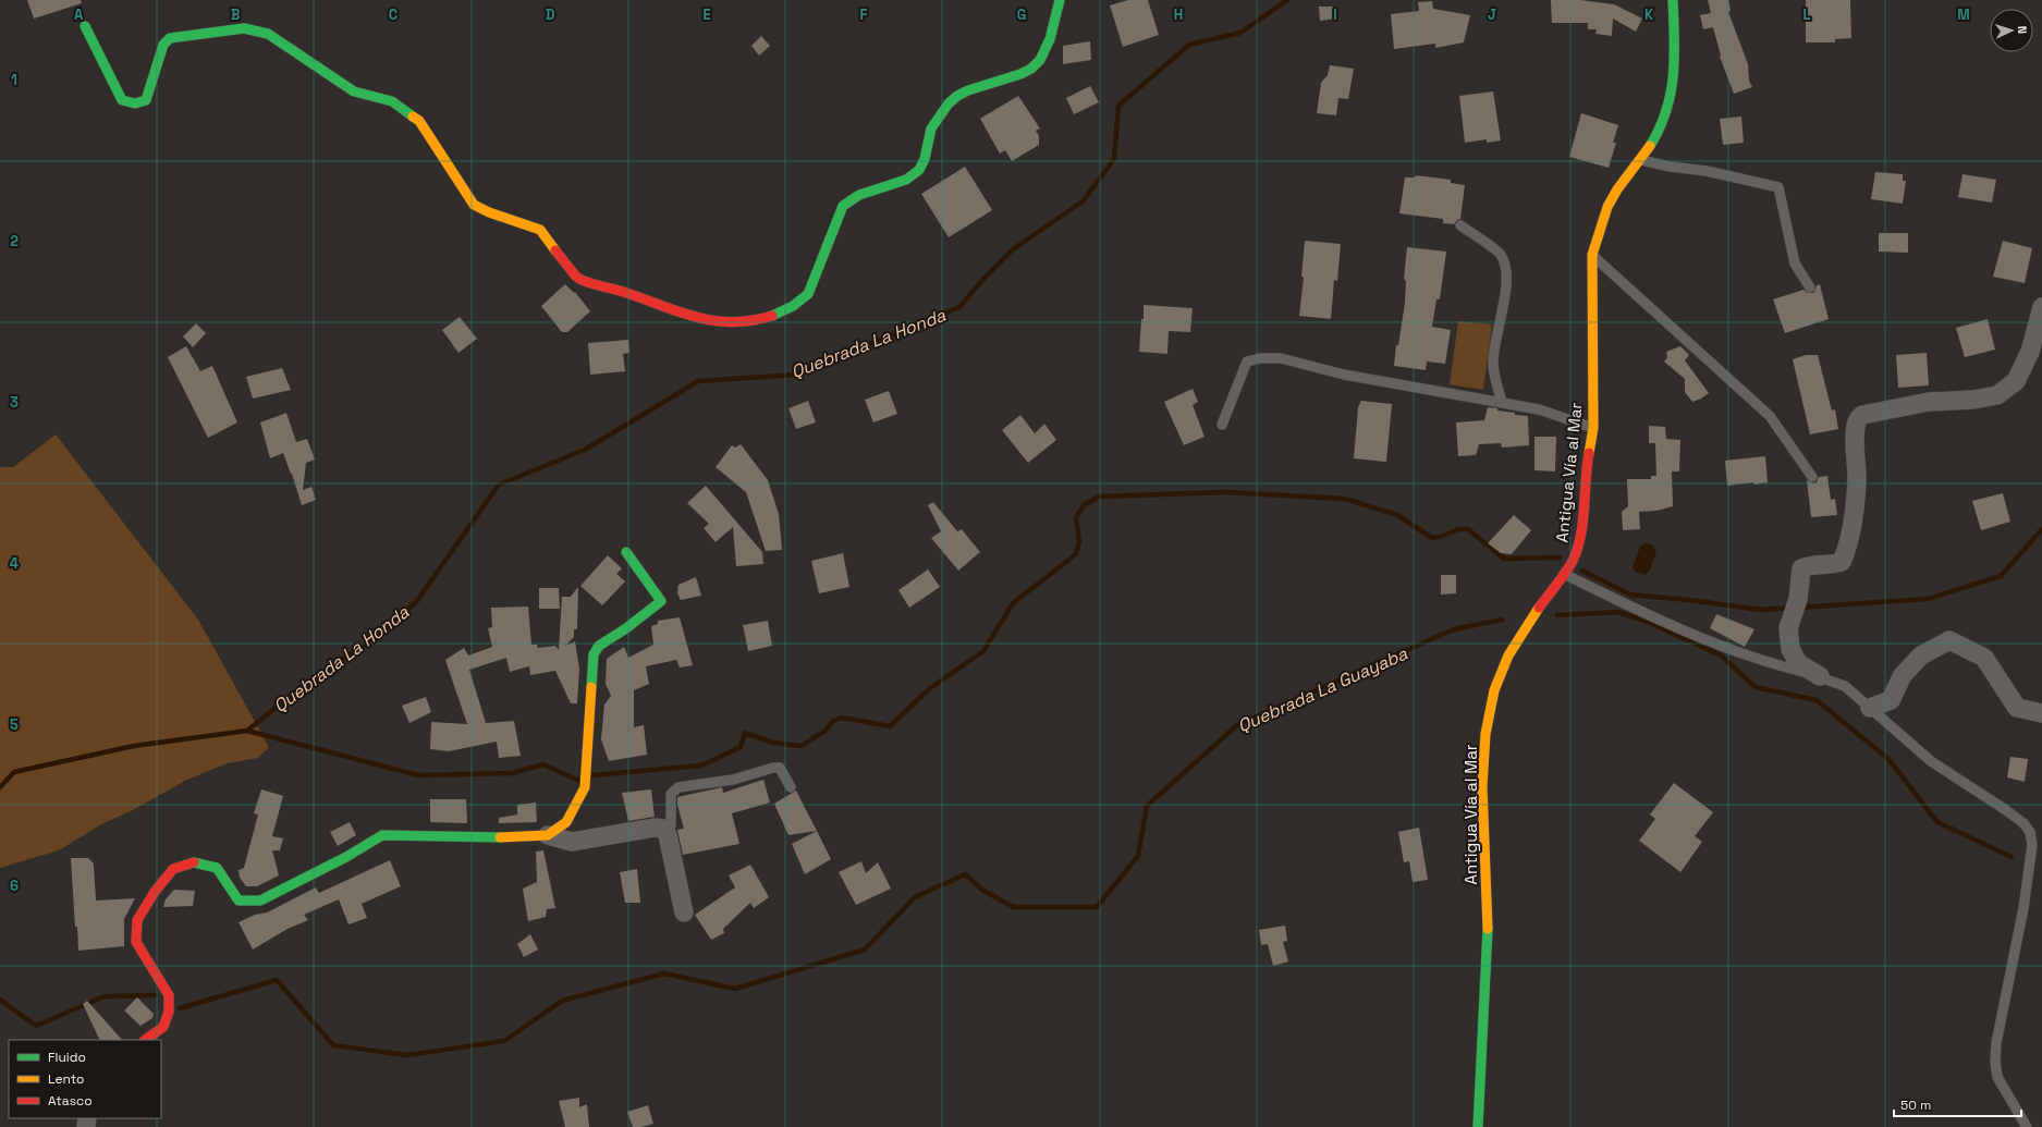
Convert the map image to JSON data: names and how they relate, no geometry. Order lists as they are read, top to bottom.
{
  "streets": {
    "street": ["Antigua Vía al Mar"]
  },
  "water": ["Quebrada La Honda", "Quebrada La Guayaba"],
  "legend": ["Fluido", "Lento", "Atasco"],
  "scale_bar": "50 m",
  "north": "right",
  "grid": {
    "columns": [
      "A",
      "B",
      "C",
      "D",
      "E",
      "F",
      "G",
      "H",
      "I",
      "J",
      "K",
      "L",
      "M"
    ],
    "rows": [
      "1",
      "2",
      "3",
      "4",
      "5",
      "6"
    ]
  }
}
